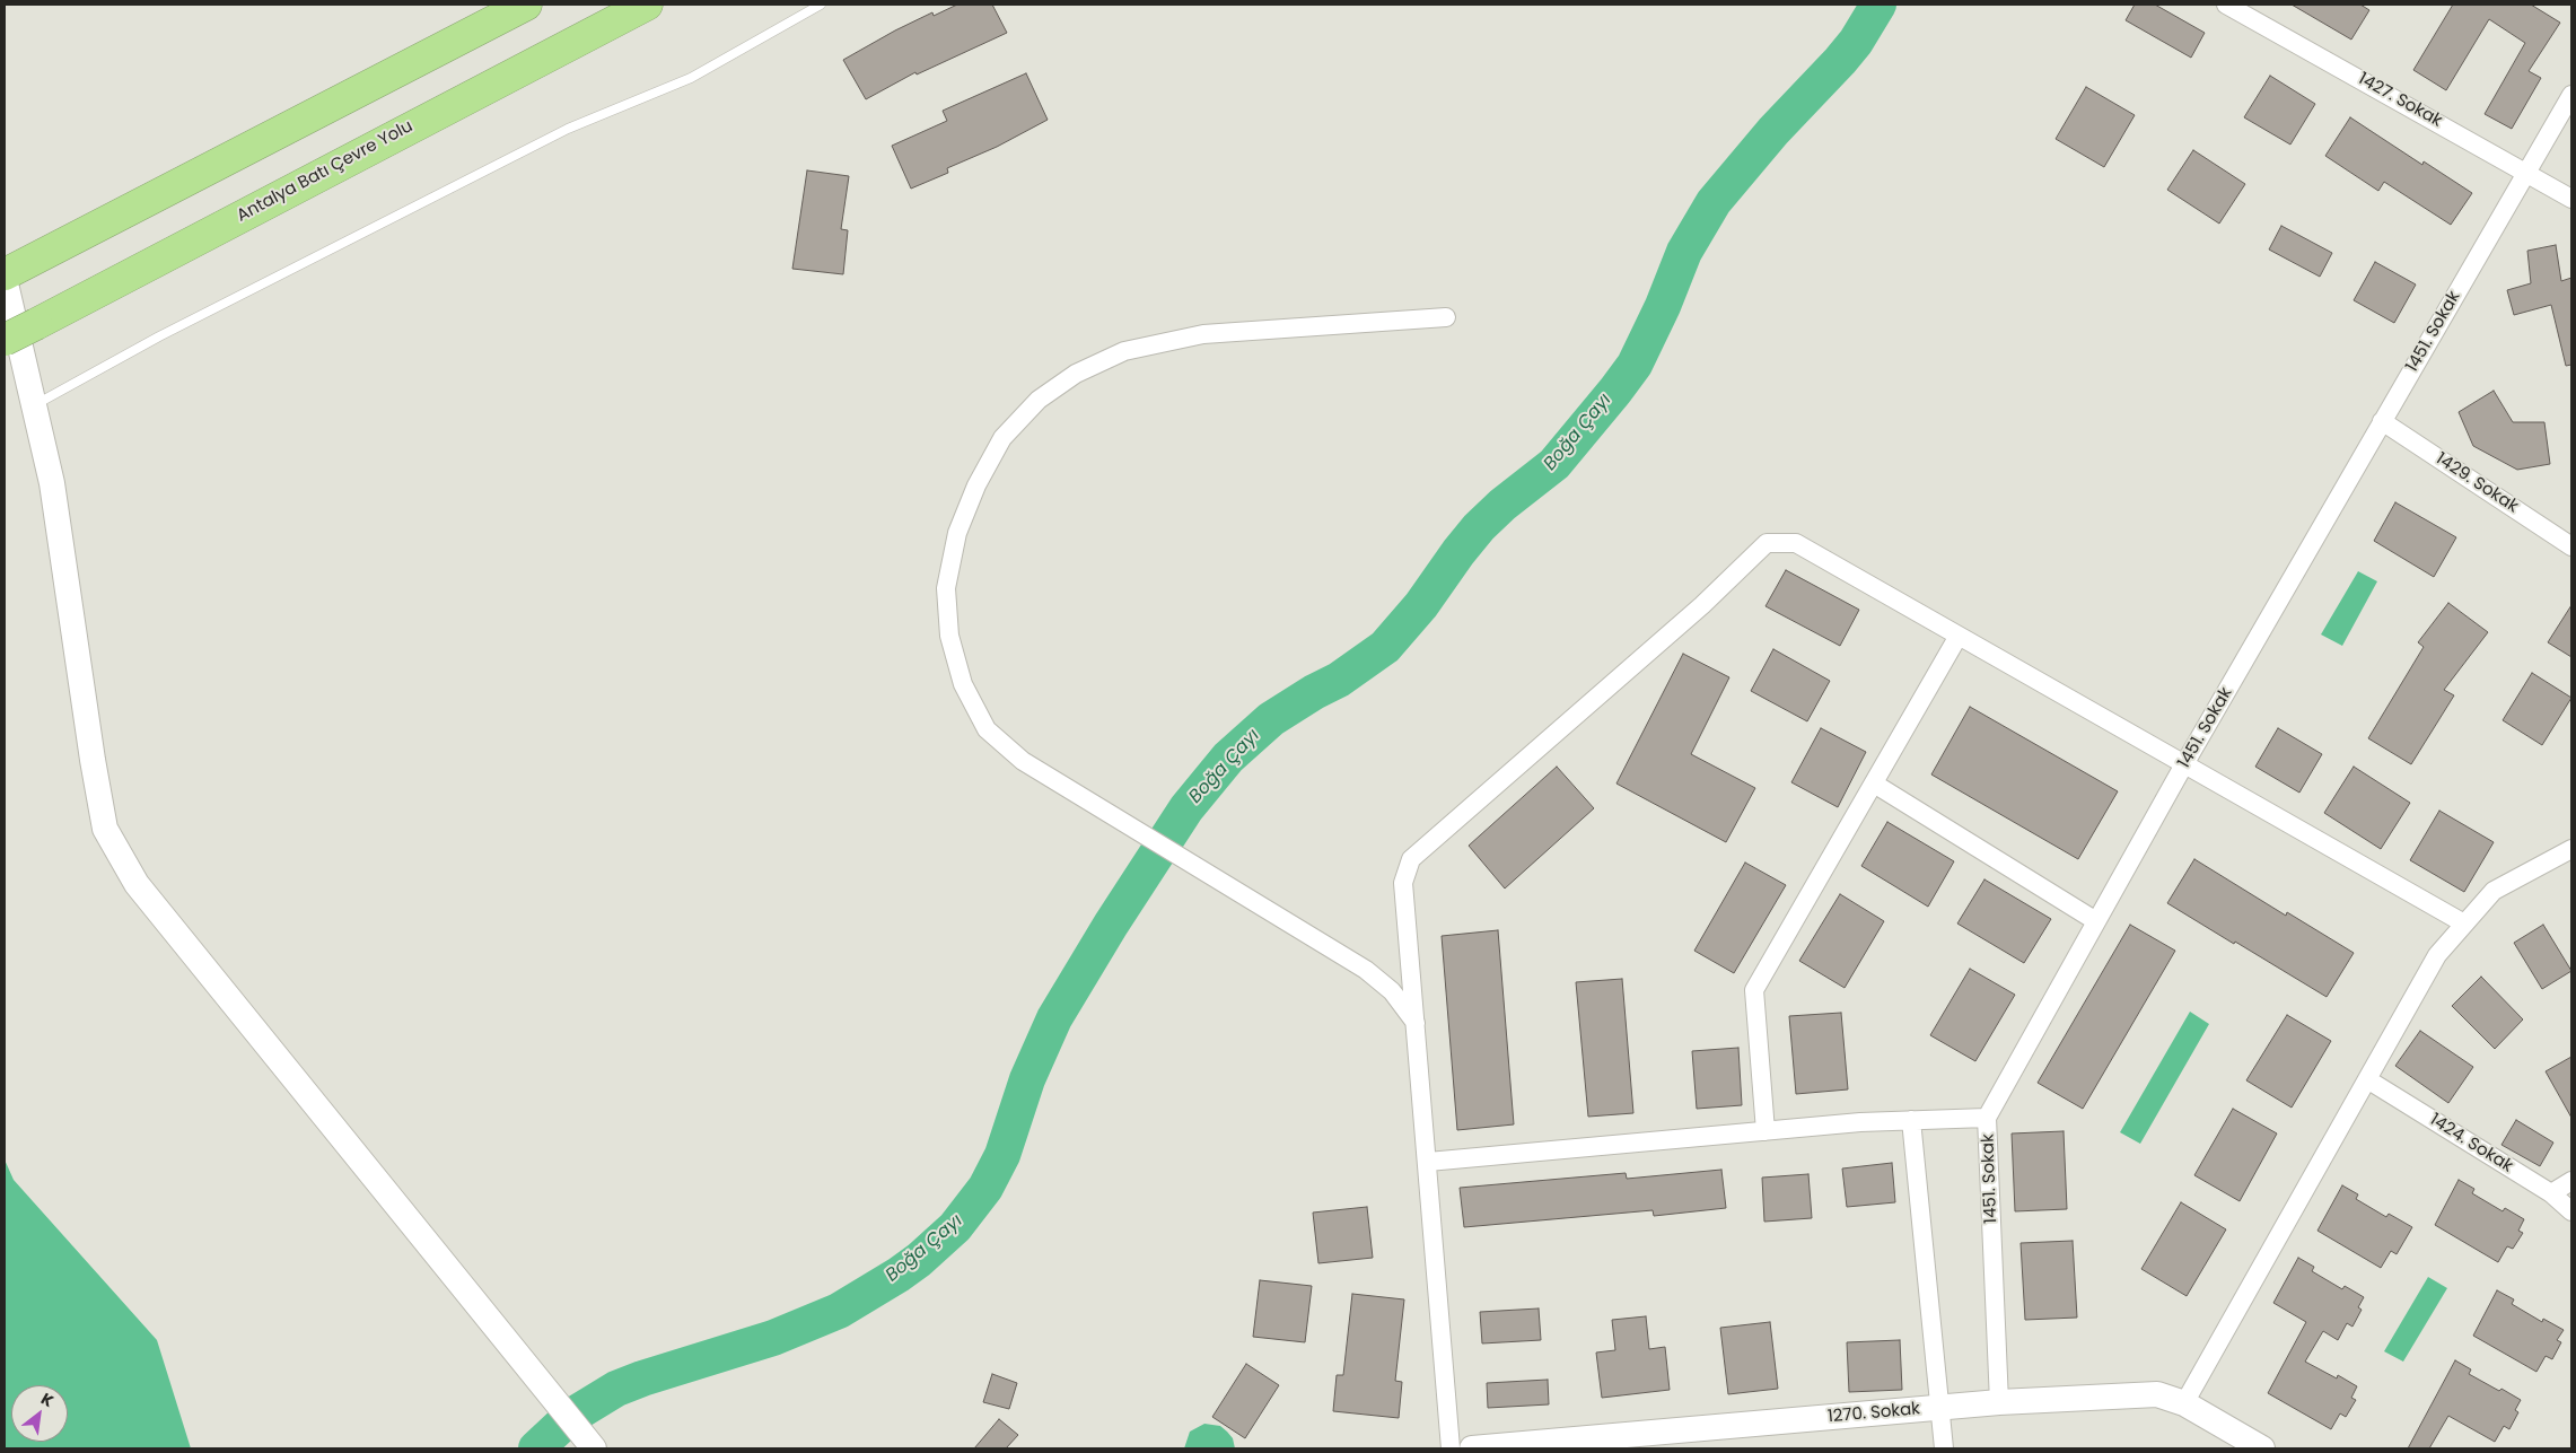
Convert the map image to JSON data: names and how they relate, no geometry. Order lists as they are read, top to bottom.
{
  "streets": {
    "highway": ["Antalya Batı Çevre Yolu"],
    "street": [
      "1427. Sokak",
      "1451. Sokak",
      "1429. Sokak",
      "1424. Sokak",
      "1270. Sokak"
    ]
  },
  "crossings": [
    ["1427. Sokak", "1451. Sokak"],
    ["1451. Sokak", "1429. Sokak"],
    ["1451. Sokak", "1270. Sokak"]
  ],
  "water": ["Boğa Çayı"],
  "north": "top right"
}
